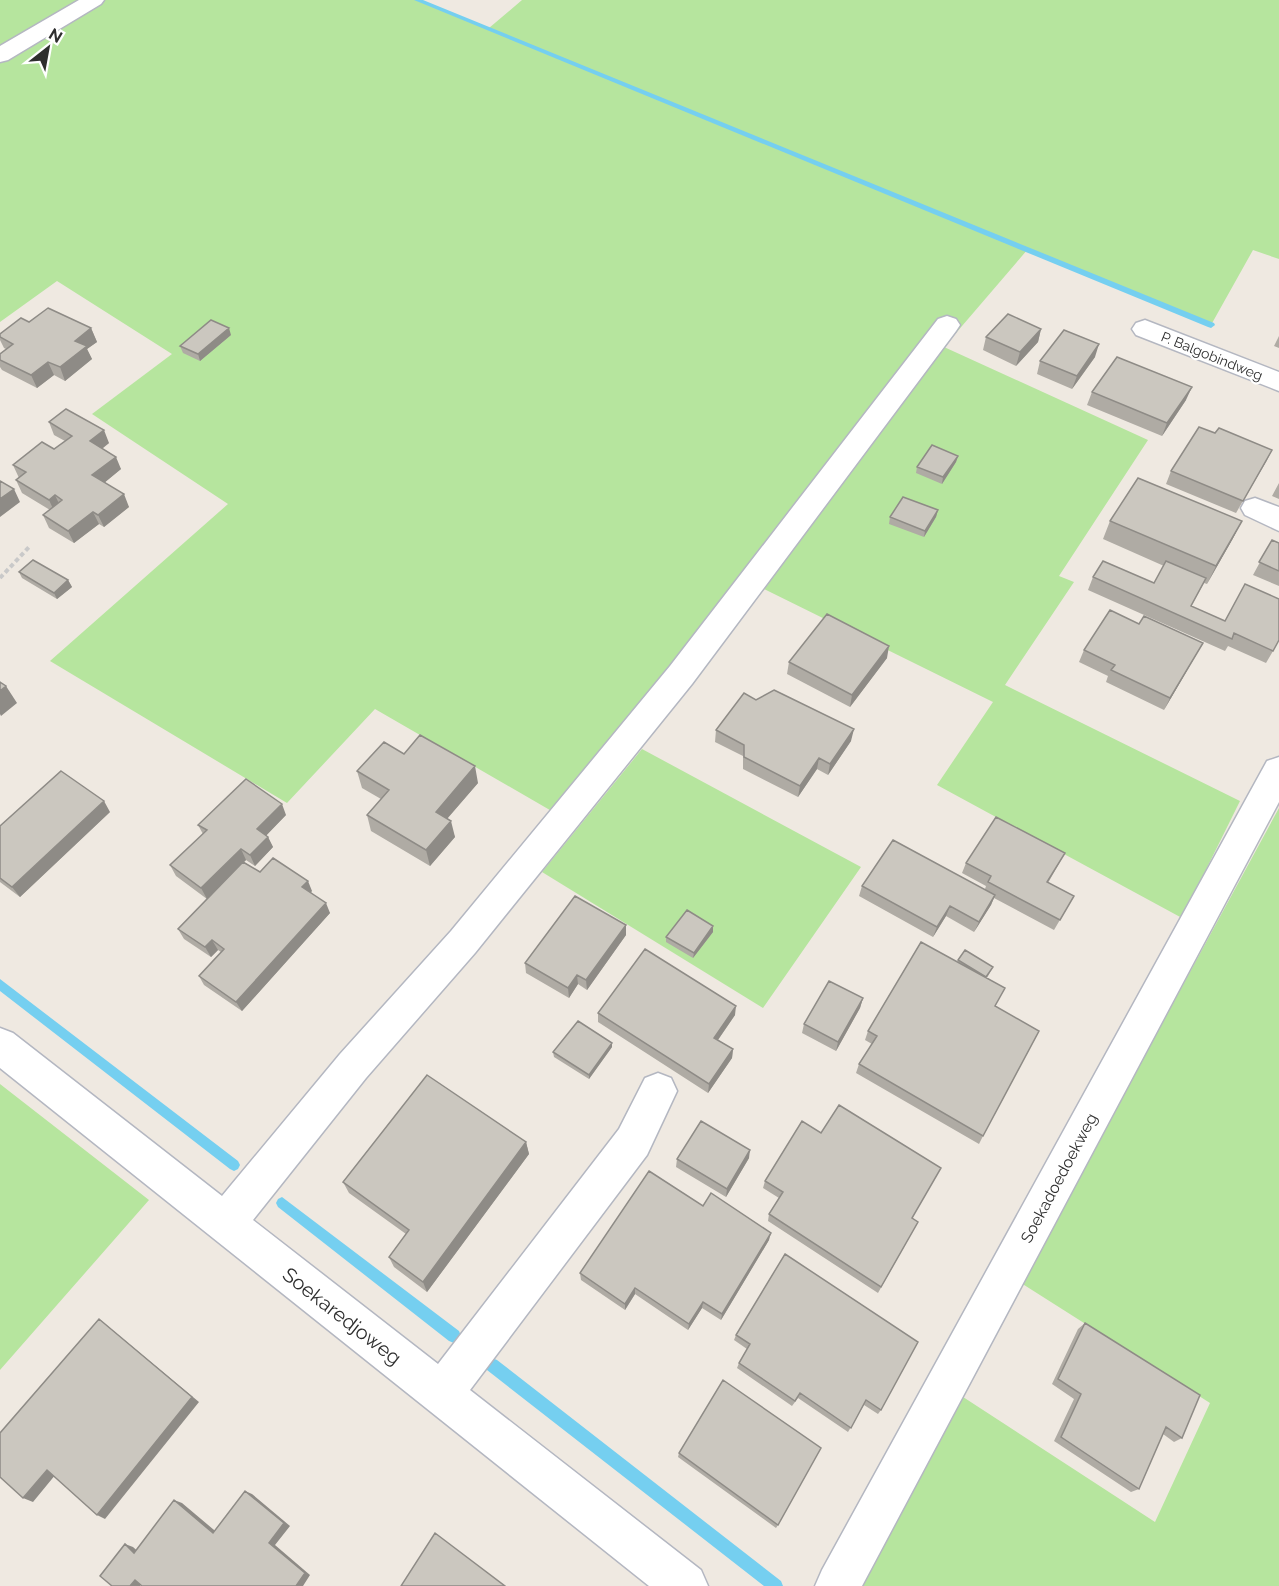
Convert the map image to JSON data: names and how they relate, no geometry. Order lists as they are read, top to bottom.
{
  "streets": {
    "street": ["P. Balgobindweg", "Soekadoedoekweg", "Soekaredjoweg"]
  },
  "north": "top right"
}
